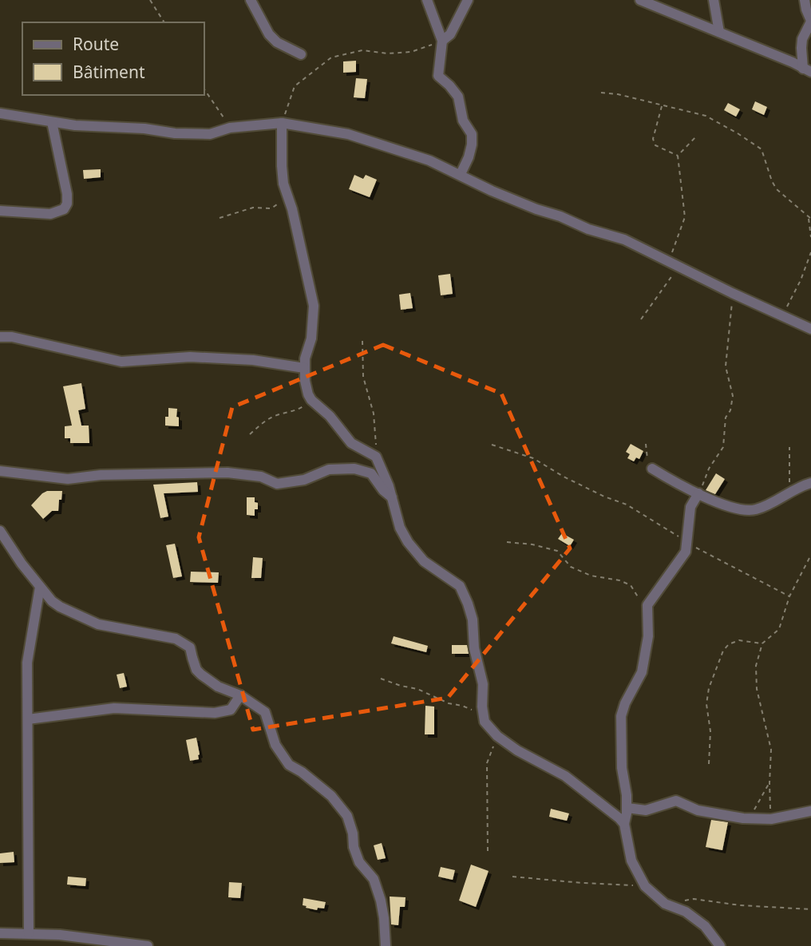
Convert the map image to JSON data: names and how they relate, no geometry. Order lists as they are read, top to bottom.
{
  "legend": ["Route", "Bâtiment"]
}
